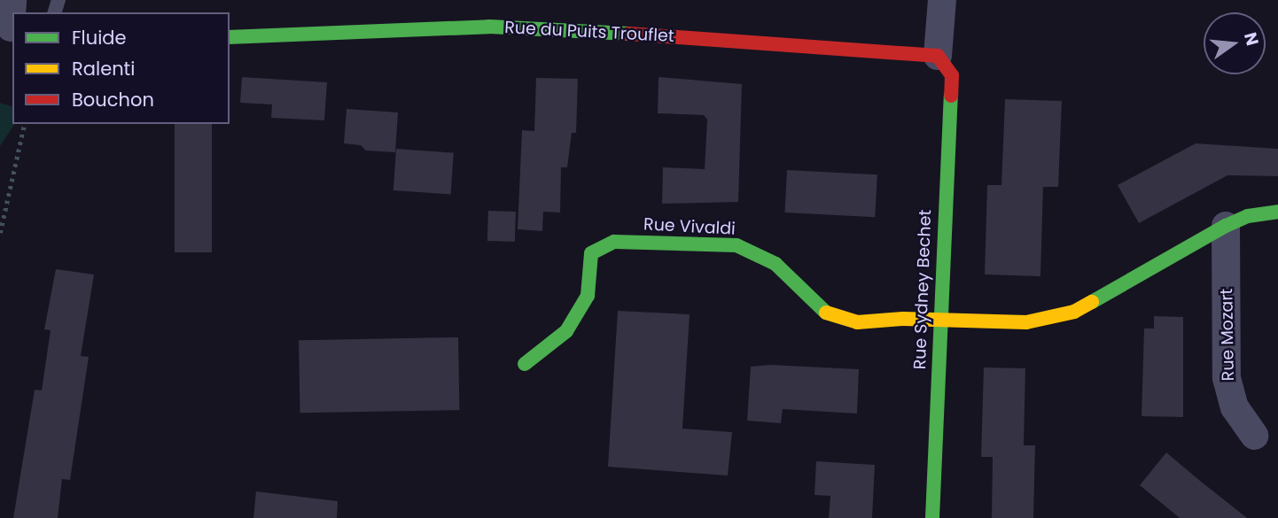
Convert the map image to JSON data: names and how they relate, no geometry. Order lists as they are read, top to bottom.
{
  "streets": {
    "street": [
      "Rue du Puits Trouflet",
      "Rue Vivaldi",
      "Rue Sydney Bechet",
      "Rue Mozart"
    ]
  },
  "crossings": [
    ["Rue du Puits Trouflet", "Rue Sydney Bechet"],
    ["Rue Vivaldi", "Rue Sydney Bechet"]
  ],
  "legend": ["Fluide", "Ralenti", "Bouchon"],
  "north": "right"
}
